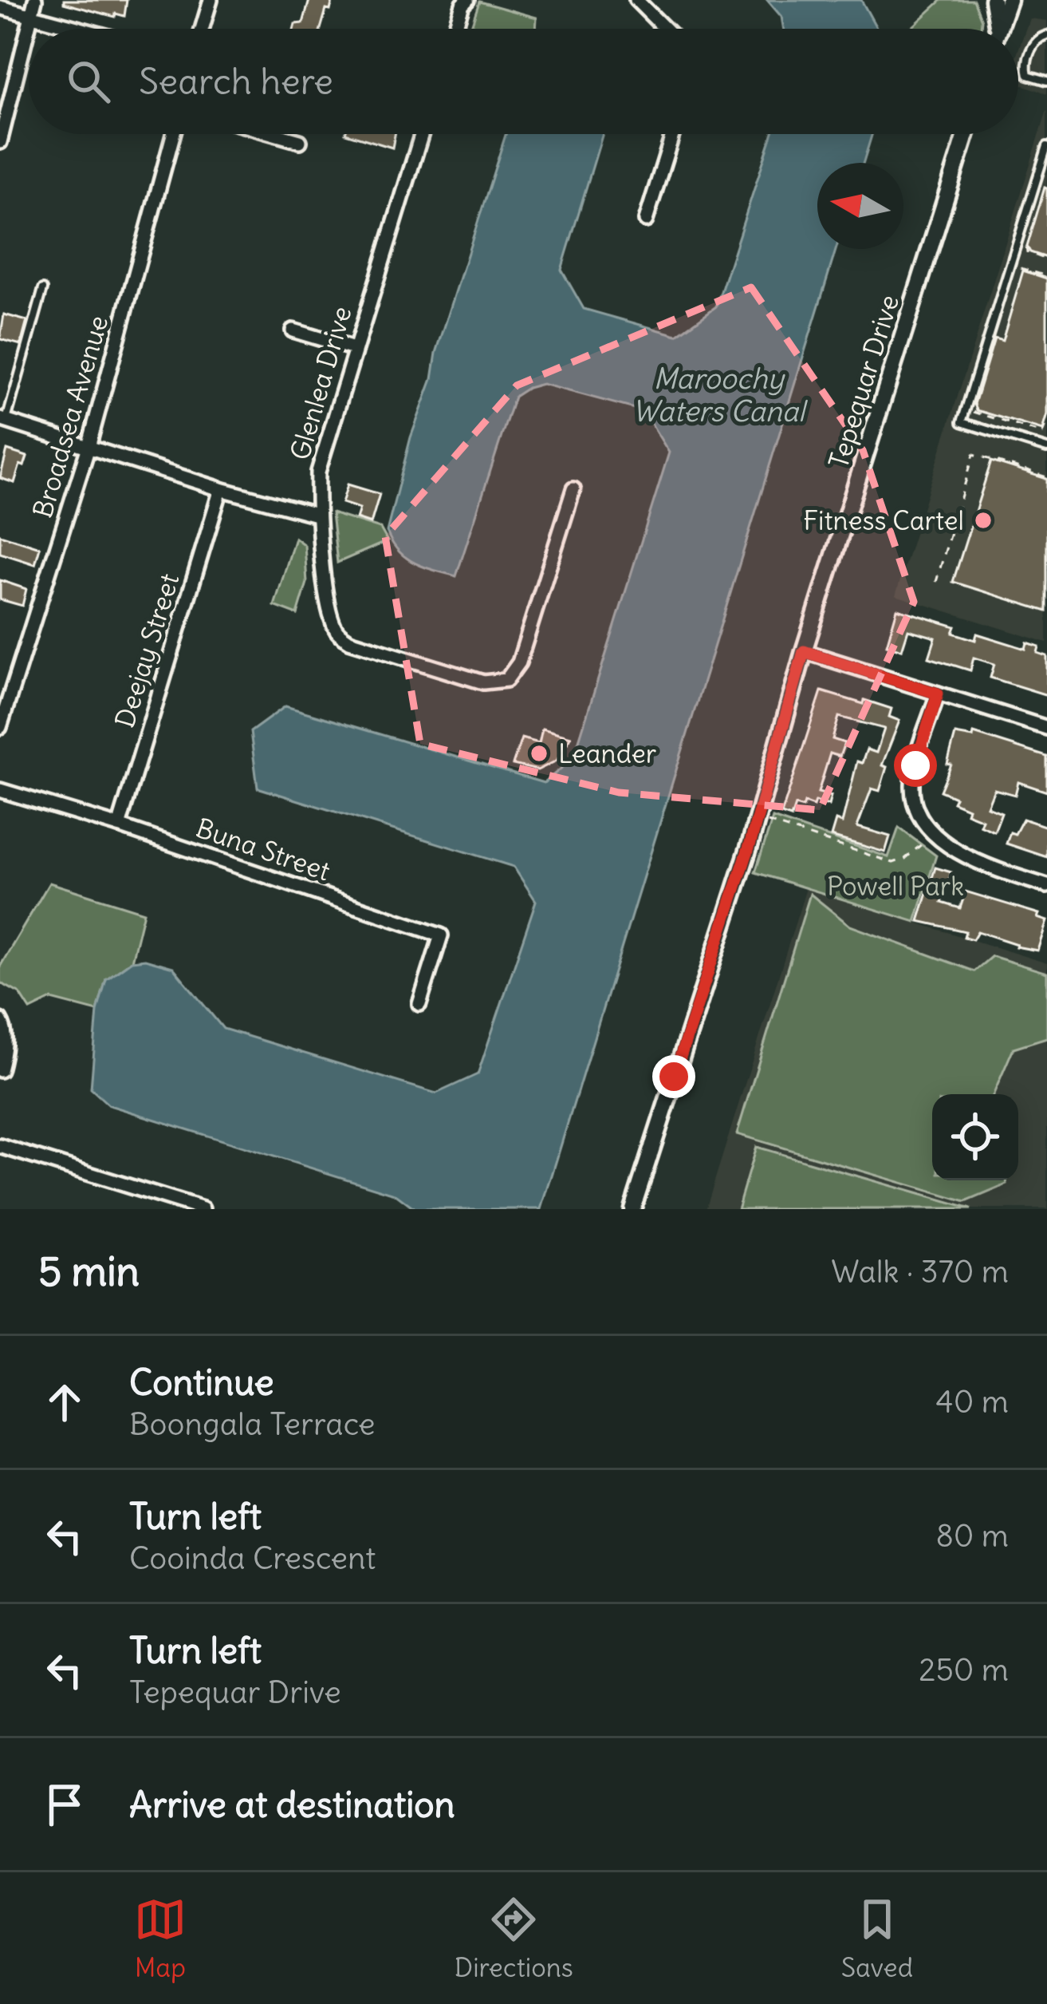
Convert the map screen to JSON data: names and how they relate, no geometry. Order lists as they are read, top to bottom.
{
  "streets": {
    "street": [
      "Tepequar Drive",
      "Glenlea Drive",
      "Broadsea Avenue",
      "Deejay Street",
      "Buna Street"
    ]
  },
  "crossings": [
    ["Deejay Street", "Buna Street"]
  ],
  "water": ["Maroochy Waters Canal"],
  "parks": ["Powell Park"],
  "places": ["Fitness Cartel", "Leander"],
  "north": "left",
  "page": {
    "search": "Search here",
    "heading": ["5 min", "Walk · 370 m"],
    "list": [
      ["Continue", "Boongala Terrace", "40 m"],
      ["Turn left", "Cooinda Crescent", "80 m"],
      ["Turn left", "Tepequar Drive", "250 m"],
      "Arrive at destination"
    ],
    "nav": ["Map", "Directions", "Saved"]
  }
}
